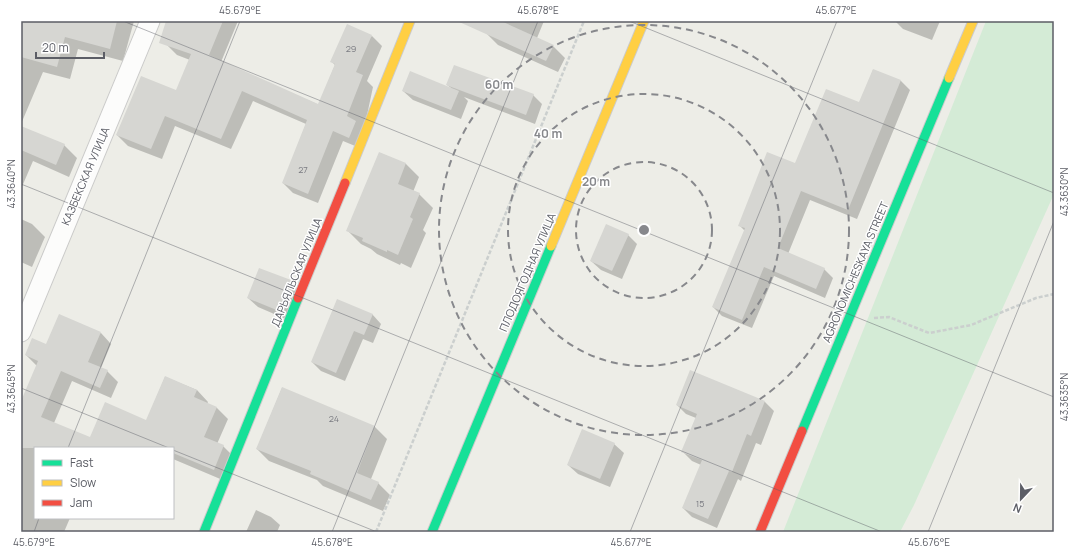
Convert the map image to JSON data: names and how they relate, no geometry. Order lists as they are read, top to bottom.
{
  "streets": {
    "street": [
      "КАЗБЕКСКАЯ УЛИЦА",
      "ДАРЬЯЛЬСКАЯ УЛИЦА",
      "ПЛОДОЯГОДНАЯ УЛИЦА",
      "AGRONOMICHESKAYA STREET"
    ]
  },
  "house_numbers": [
    "29",
    "27",
    "24",
    "15"
  ],
  "legend": ["Fast", "Slow", "Jam"],
  "scale_bar": "20 m",
  "north": "bottom",
  "coordinates": [
    "45.679°E",
    "45.678°E",
    "45.677°E",
    "43.3640°N",
    "43.3630°N",
    "43.3645°N",
    "43.3635°N",
    "45.676°E"
  ],
  "rings": ["60 m", "40 m", "20 m"]
}
